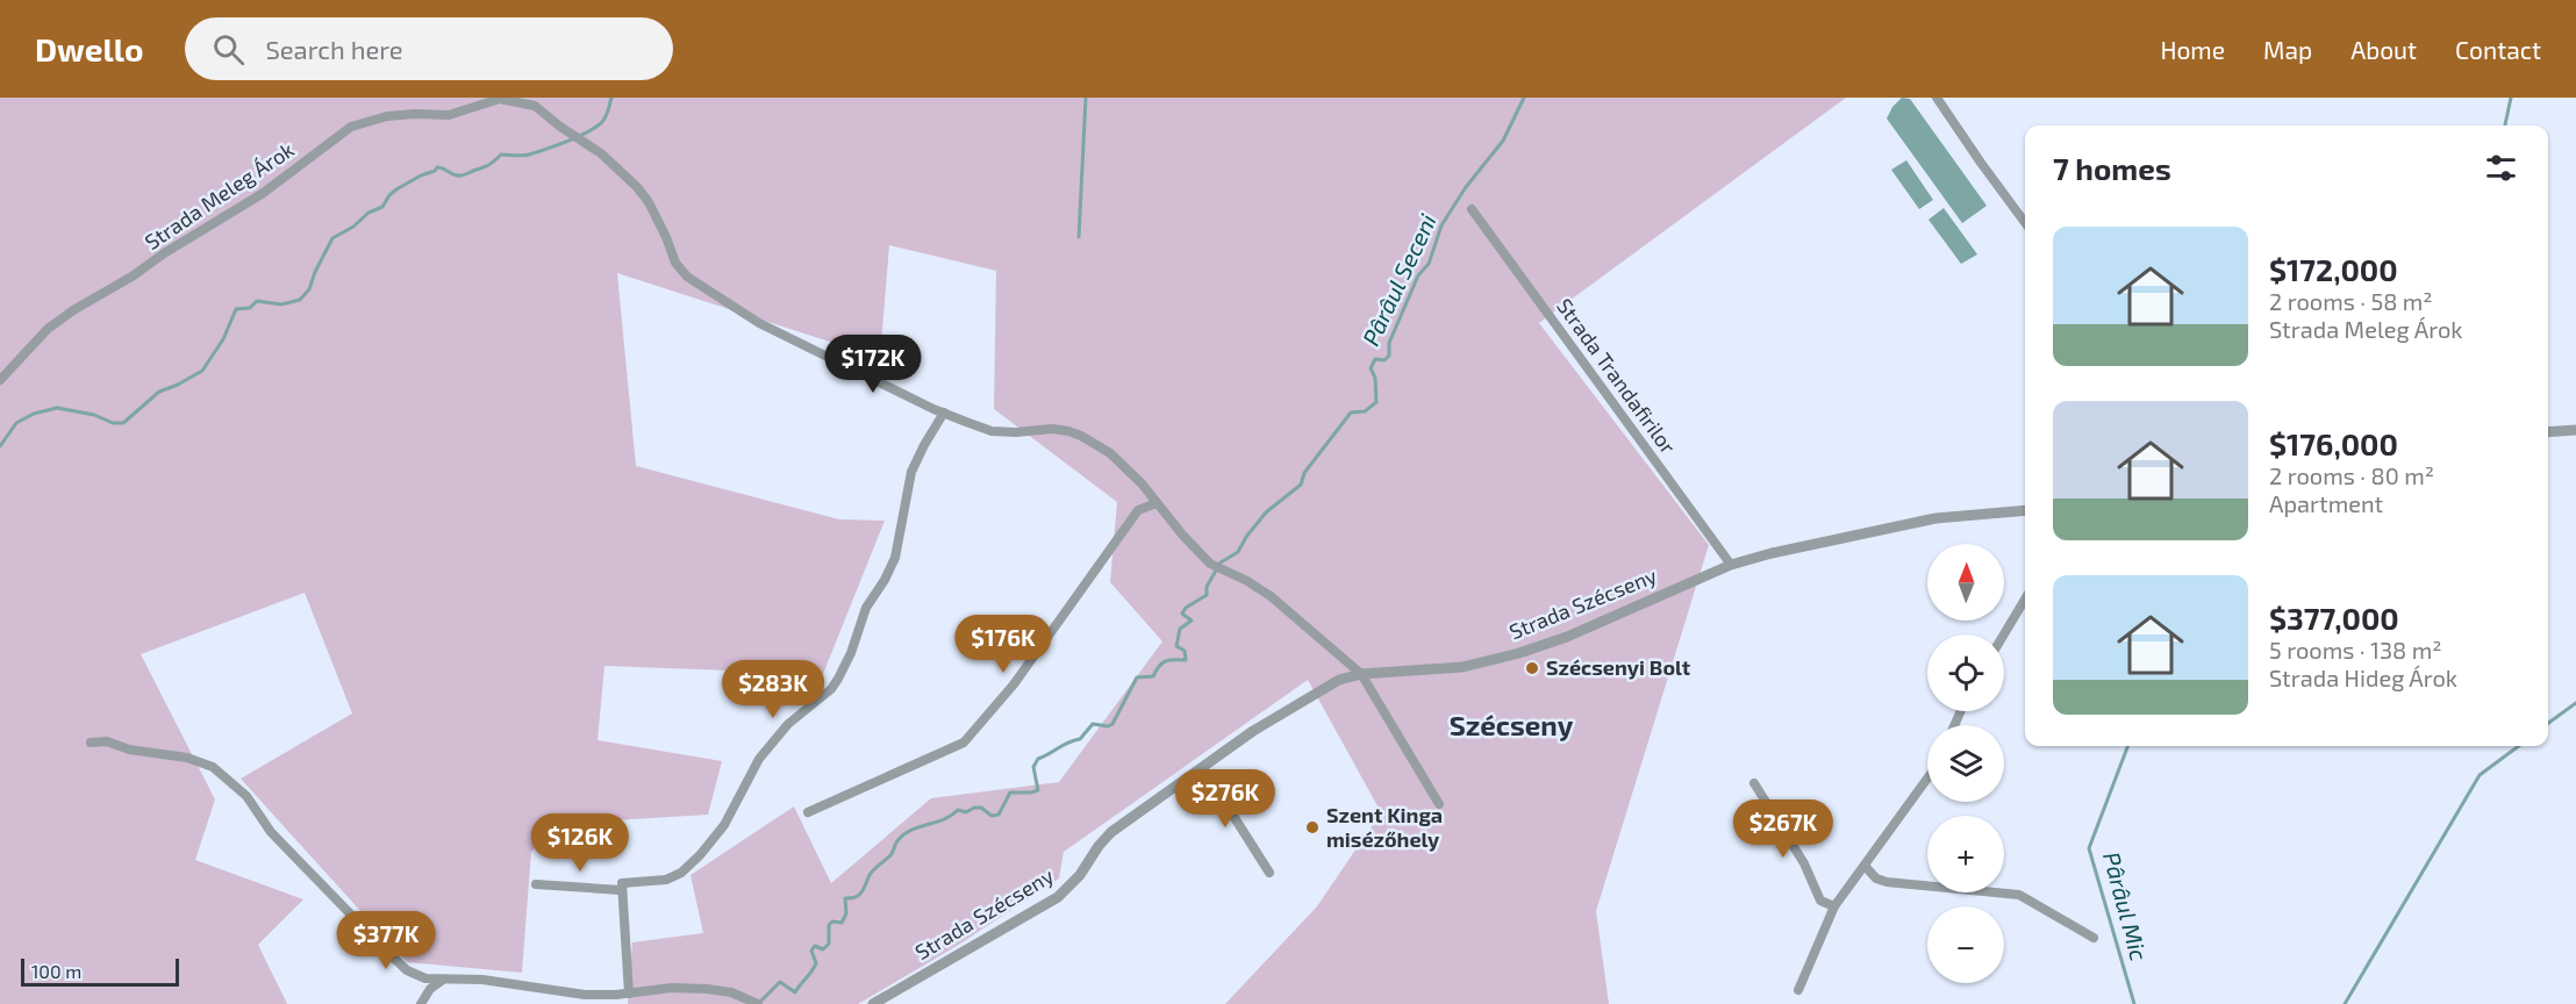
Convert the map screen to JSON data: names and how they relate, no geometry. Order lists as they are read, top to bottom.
{
  "streets": {
    "street": ["Strada Meleg Árok", "Strada Trandafirilor", "Strada Szécseny"]
  },
  "crossings": [
    ["Strada Meleg Árok", "Strada Szécseny"],
    ["Strada Trandafirilor", "Strada Szécseny"]
  ],
  "districts": ["Szécseny"],
  "water": ["Pârâul Seceni", "Pârâul Mic"],
  "places": ["Szécsenyi Bolt", "Szent Kinga misézőhely"],
  "scale_bar": "100 m",
  "north": "top",
  "page": {
    "header": "Dwello",
    "search": "Search here",
    "nav": [
      "Home",
      "Map",
      "About",
      "Contact"
    ],
    "heading": "7 homes",
    "list": [
      {
        "name": "$172,000",
        "note": "2 rooms · 58 m² · Strada Meleg Árok"
      },
      {
        "name": "$176,000",
        "note": "2 rooms · 80 m² · Apartment"
      },
      {
        "name": "$377,000",
        "note": "5 rooms · 138 m² · Strada Hideg Árok"
      }
    ],
    "price": [
      "$172K",
      "$176K",
      "$283K",
      "$276K",
      "$267K",
      "$126K",
      "$377K"
    ],
    "map_buttons": ["+", "−"],
    "scale": "100 m"
  }
}
